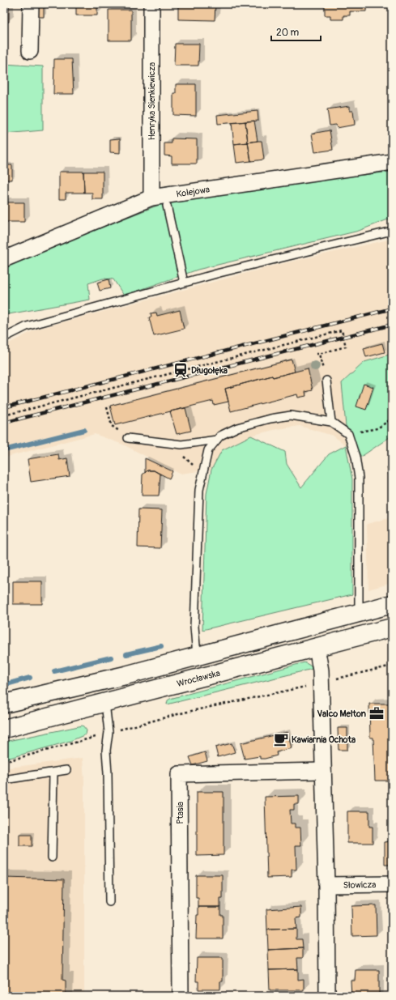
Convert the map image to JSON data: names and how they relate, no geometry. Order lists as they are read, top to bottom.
{
  "streets": {
    "main road": ["Wrocławska"],
    "street": [
      "Henryka Sienkiewicza",
      "Kolejowa",
      "Ptasia",
      "Słowicza"
    ]
  },
  "crossings": [
    ["Henryka Sienkiewicza", "Kolejowa"]
  ],
  "places": {
    "station": ["Długołęka"],
    "office": ["Valco Melton"],
    "cafe": ["Kawiarnia Ochota"]
  },
  "scale_bar": "20 m"
}
